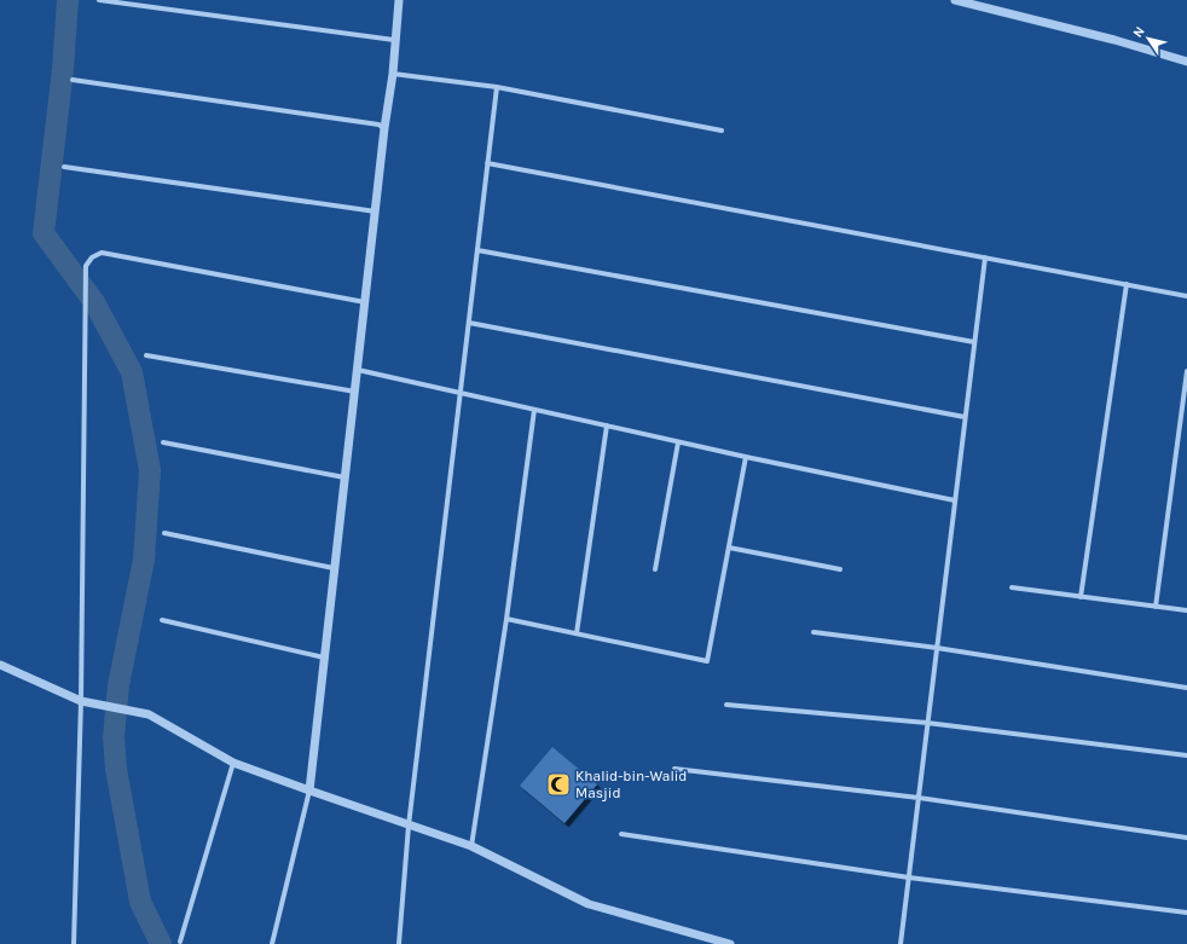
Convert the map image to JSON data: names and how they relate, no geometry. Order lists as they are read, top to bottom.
{
  "places": {
    "mosque": ["Khalid-bin-Walid Masjid"]
  },
  "north": "top left"
}
